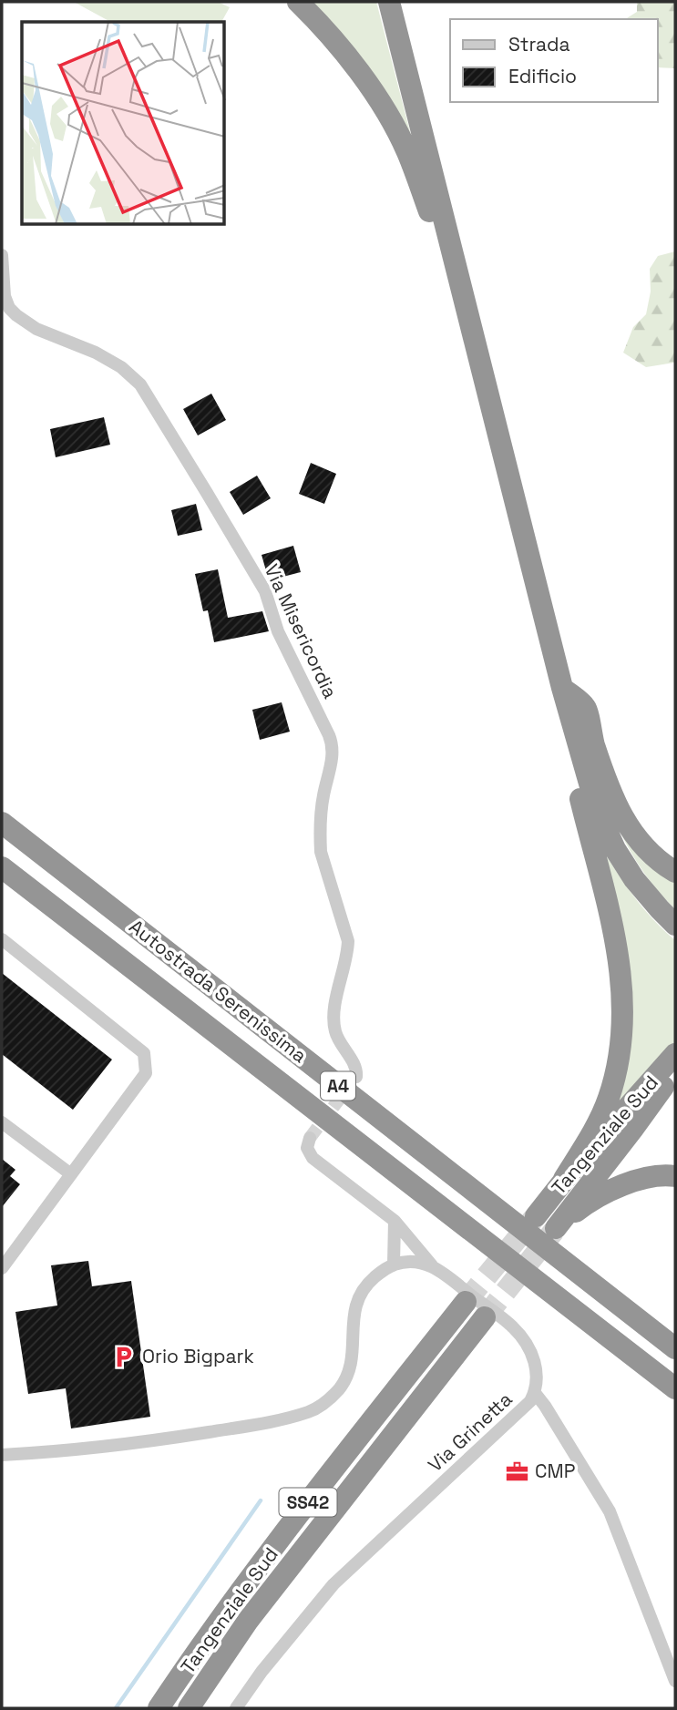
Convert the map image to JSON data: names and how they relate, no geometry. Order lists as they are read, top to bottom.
{
  "streets": {
    "highway": [
      "Autostrada Serenissima",
      "A4",
      "Tangenziale Sud",
      "SS42"
    ],
    "street": ["Via Misericordia", "Via Grinetta"]
  },
  "places": {
    "parking": ["Orio Bigpark"],
    "office": ["CMP"]
  },
  "legend": ["Strada", "Edificio"]
}
